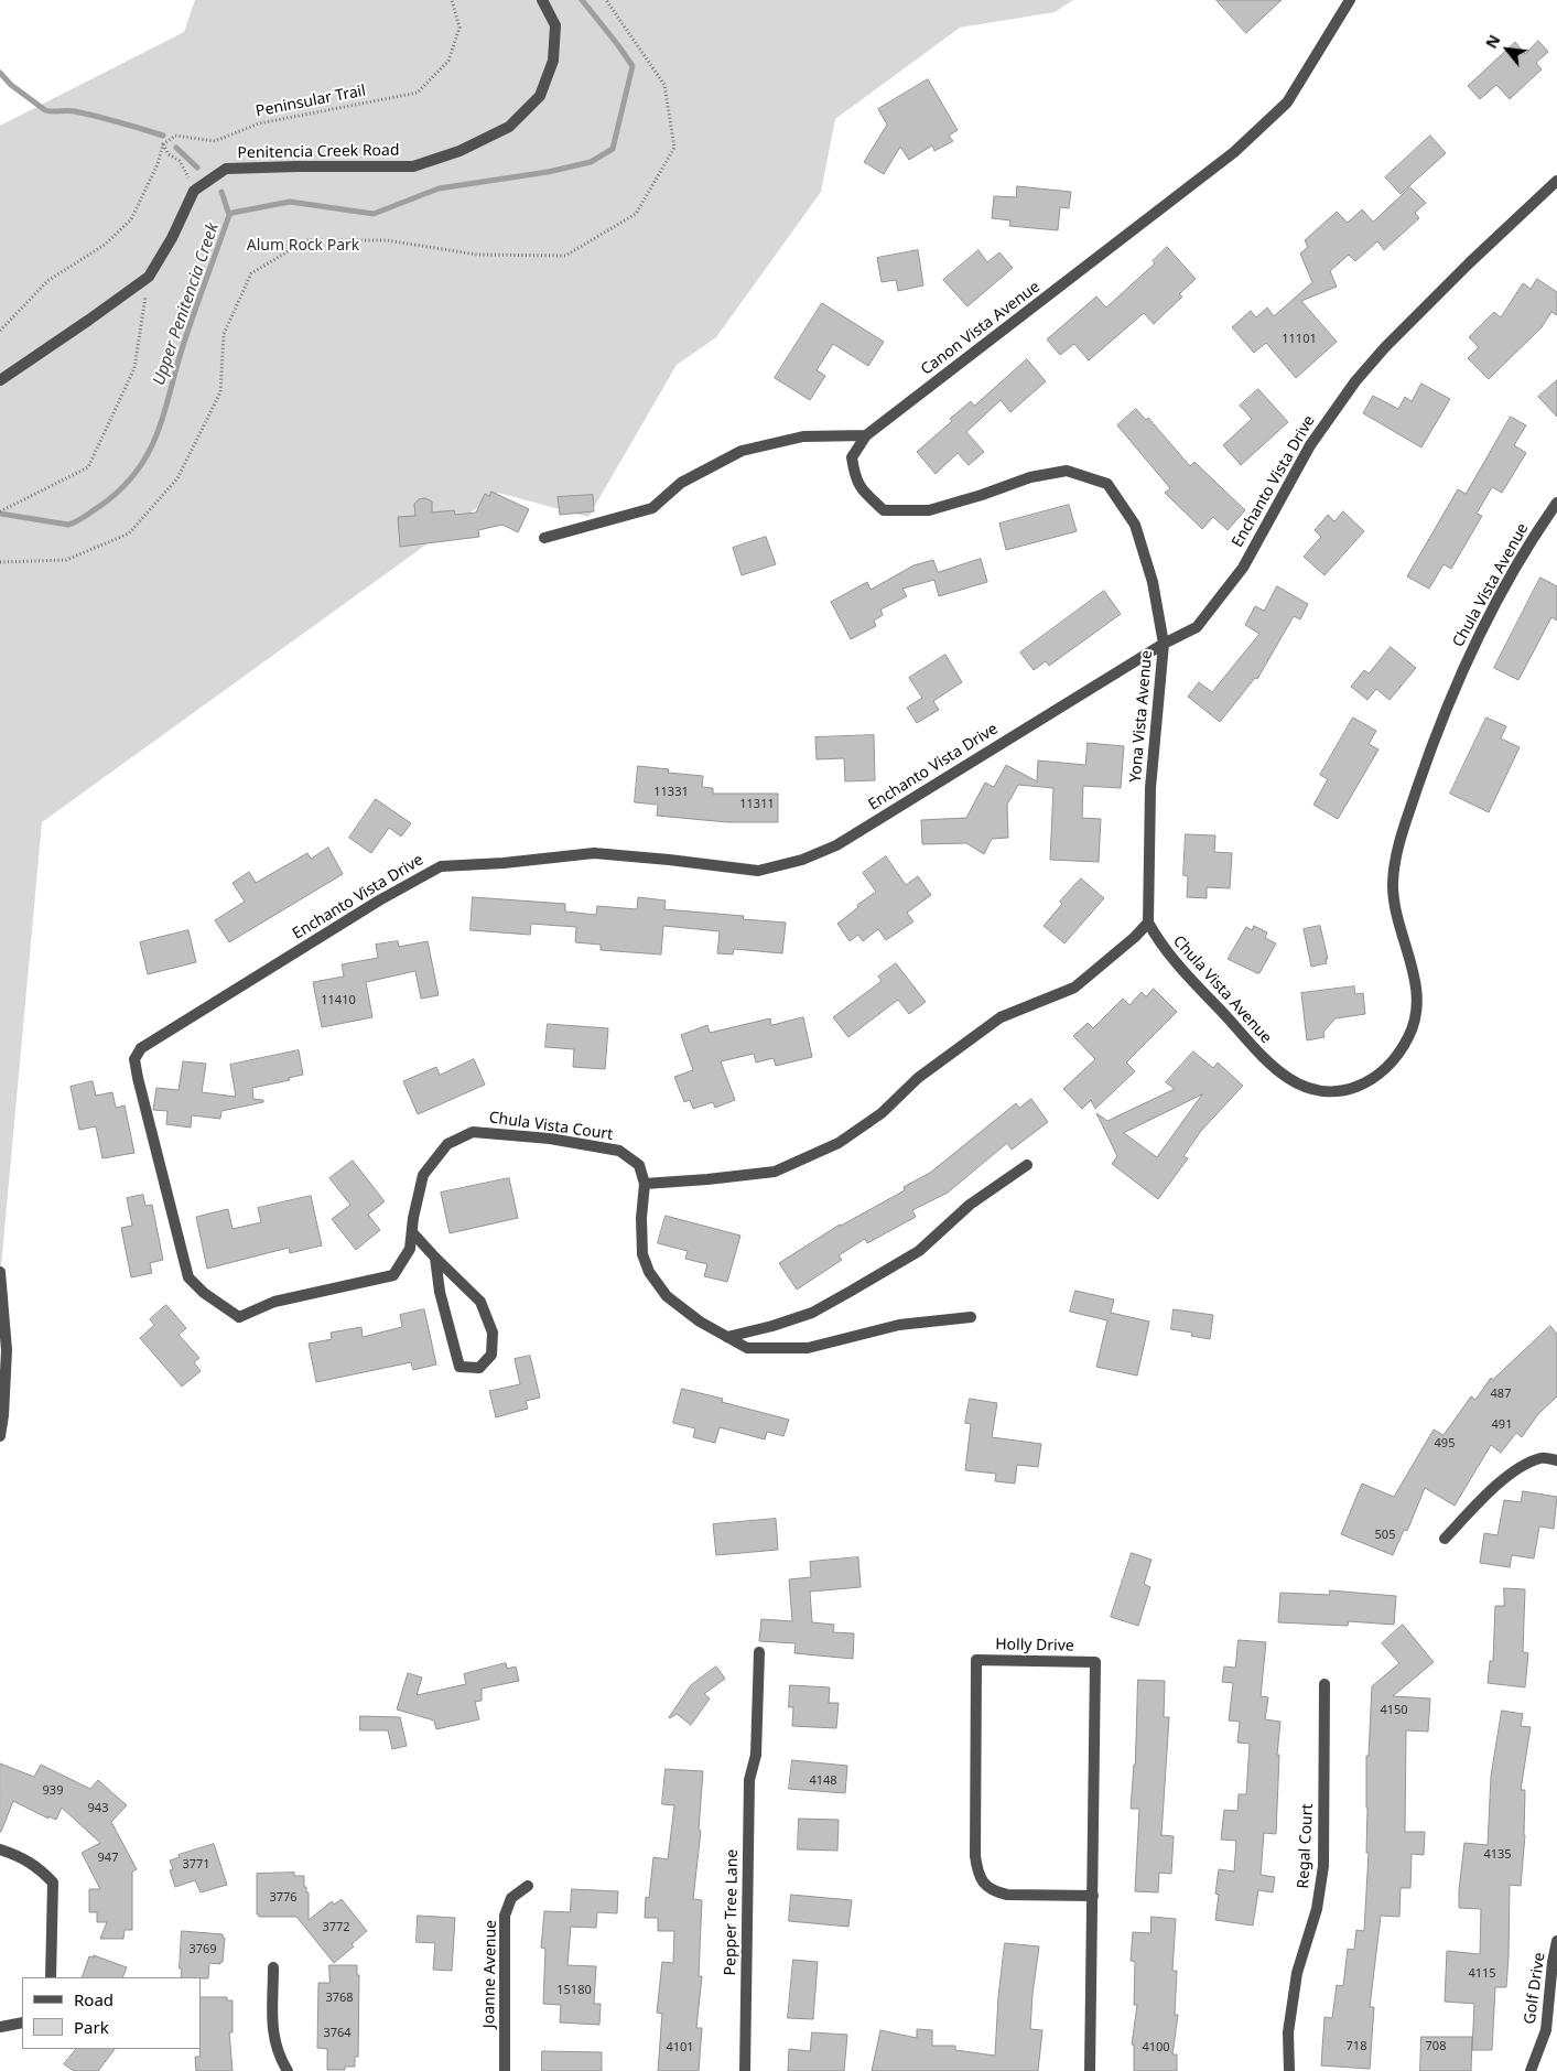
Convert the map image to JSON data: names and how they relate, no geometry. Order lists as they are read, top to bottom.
{
  "streets": {
    "street": [
      "Penitencia Creek Road",
      "Canon Vista Avenue",
      "Enchanto Vista Drive",
      "Chula Vista Avenue",
      "Yona Vista Avenue",
      "Chula Vista Court",
      "Holly Drive",
      "Regal Court",
      "Pepper Tree Lane",
      "Joanne Avenue",
      "Golf Drive"
    ],
    "path": ["Peninsular Trail"]
  },
  "crossings": [
    ["Canon Vista Avenue", "Yona Vista Avenue"],
    ["Enchanto Vista Drive", "Yona Vista Avenue"],
    ["Enchanto Vista Drive", "Chula Vista Court"],
    ["Chula Vista Avenue", "Yona Vista Avenue"]
  ],
  "water": ["Upper Penitencia Creek"],
  "parks": ["Alum Rock Park"],
  "house_numbers": [
    "11101",
    "11331",
    "11311",
    "11410",
    "487",
    "491",
    "495",
    "505",
    "4150",
    "4148",
    "939",
    "943",
    "4135",
    "947",
    "3771",
    "3776",
    "3772",
    "3769",
    "4115",
    "15180",
    "3768",
    "3764",
    "718",
    "708",
    "4101",
    "4100"
  ],
  "legend": ["Road", "Park"],
  "north": "top left"
}
